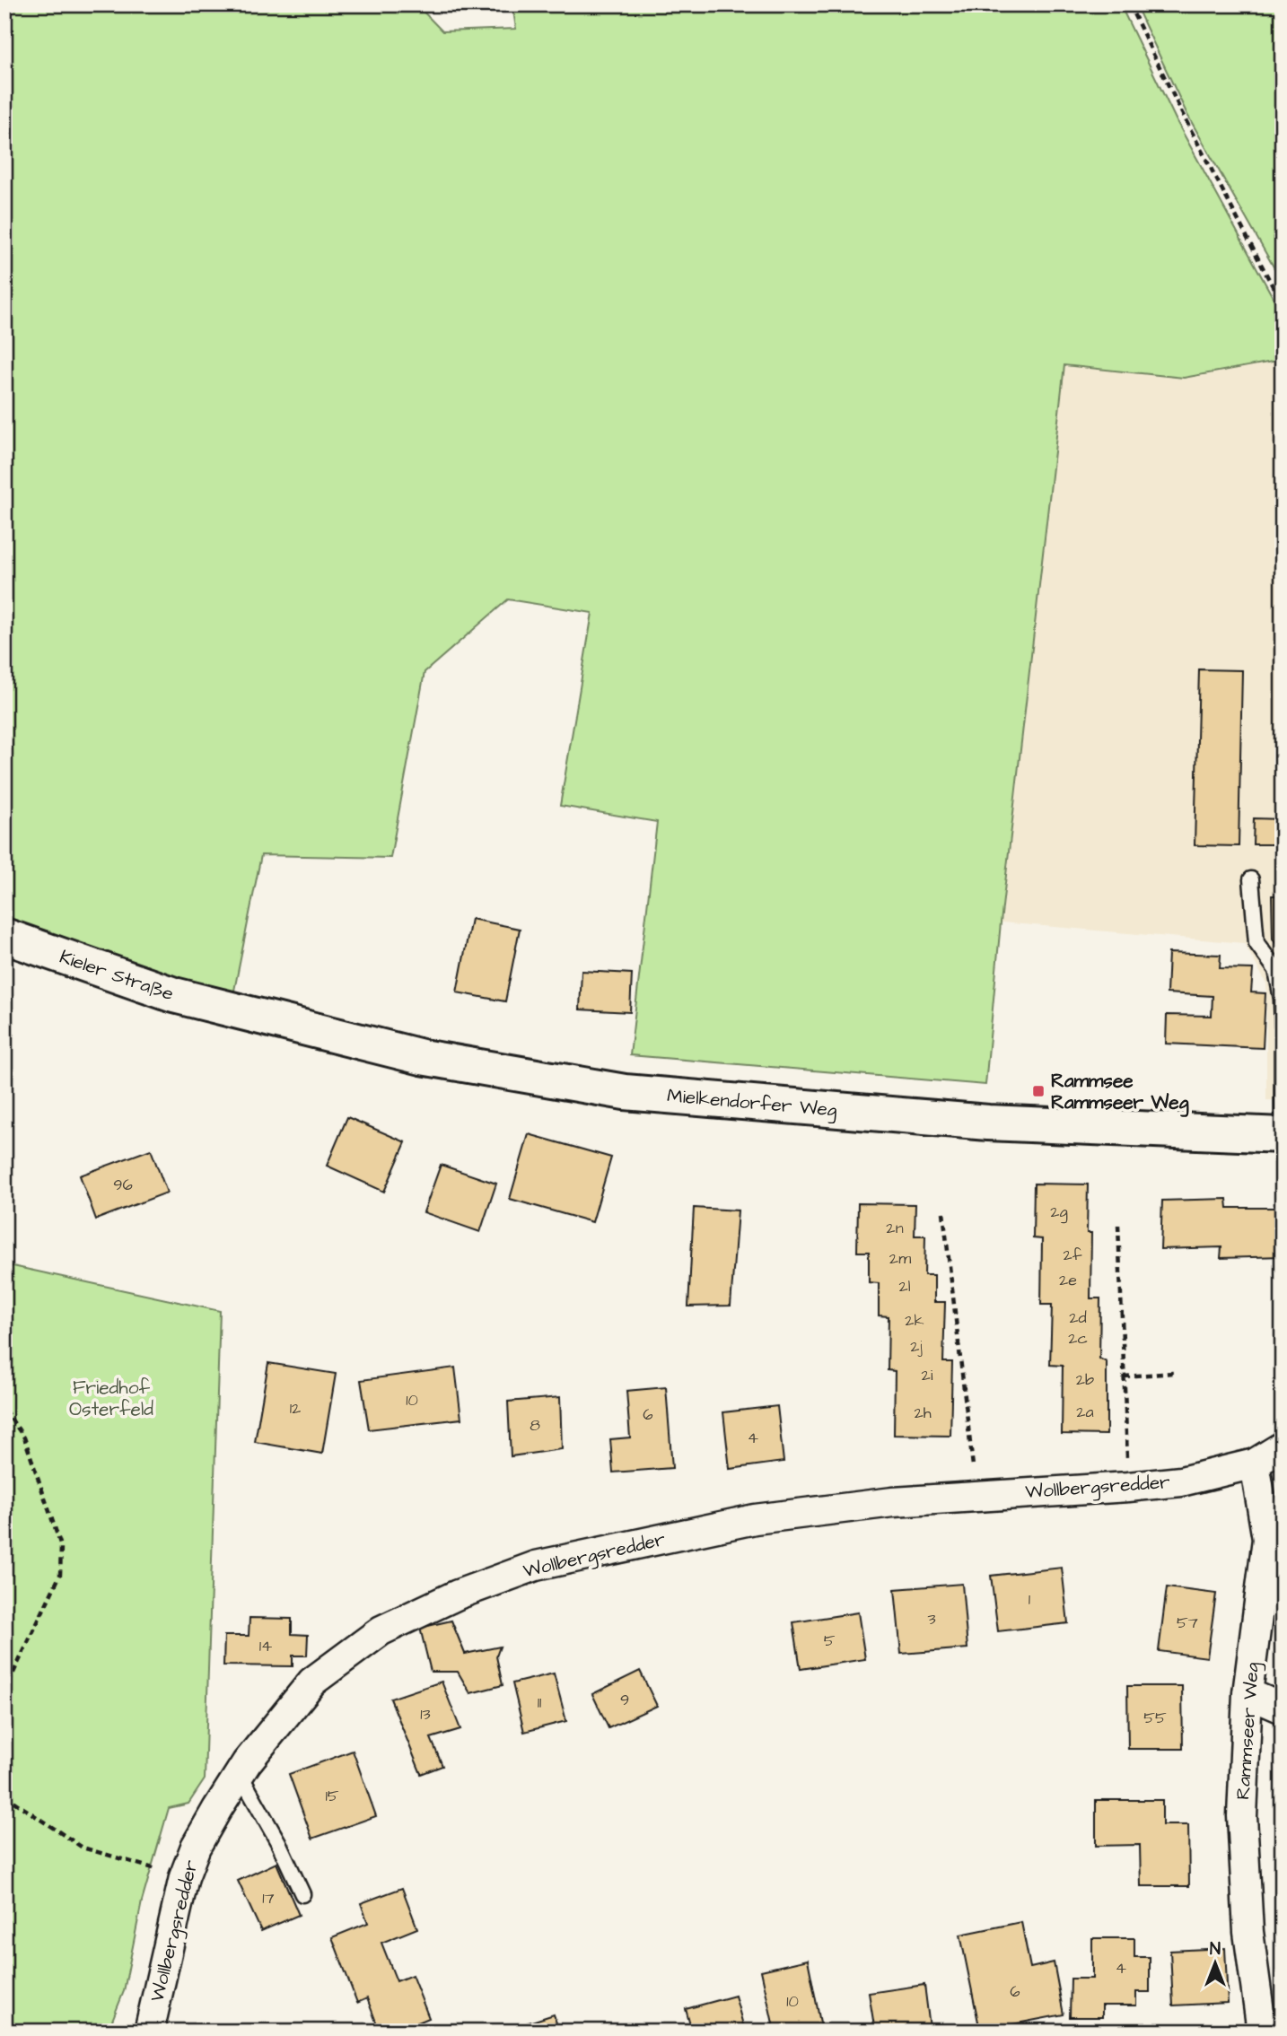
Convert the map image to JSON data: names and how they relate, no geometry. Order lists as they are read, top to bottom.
{
  "streets": {
    "street": [
      "Kieler Straße",
      "Mielkendorfer Weg",
      "Wollbergsredder",
      "Rammseer Weg"
    ]
  },
  "crossings": [
    ["Kieler Straße", "Mielkendorfer Weg"],
    ["Wollbergsredder", "Rammseer Weg"]
  ],
  "parks": ["Friedhof Osterfeld"],
  "places": {
    "transit": ["Rammsee Rammseer Weg"]
  },
  "house_numbers": [
    "96",
    "2g",
    "2n",
    "2f",
    "2m",
    "2e",
    "2l",
    "2d",
    "2k",
    "2c",
    "2j",
    "2i",
    "2b",
    "10",
    "12",
    "2a",
    "2h",
    "6",
    "8",
    "4",
    "1",
    "3",
    "57",
    "5",
    "14",
    "9",
    "11",
    "13",
    "55",
    "15",
    "17",
    "4",
    "6",
    "10"
  ],
  "north": "top"
}
